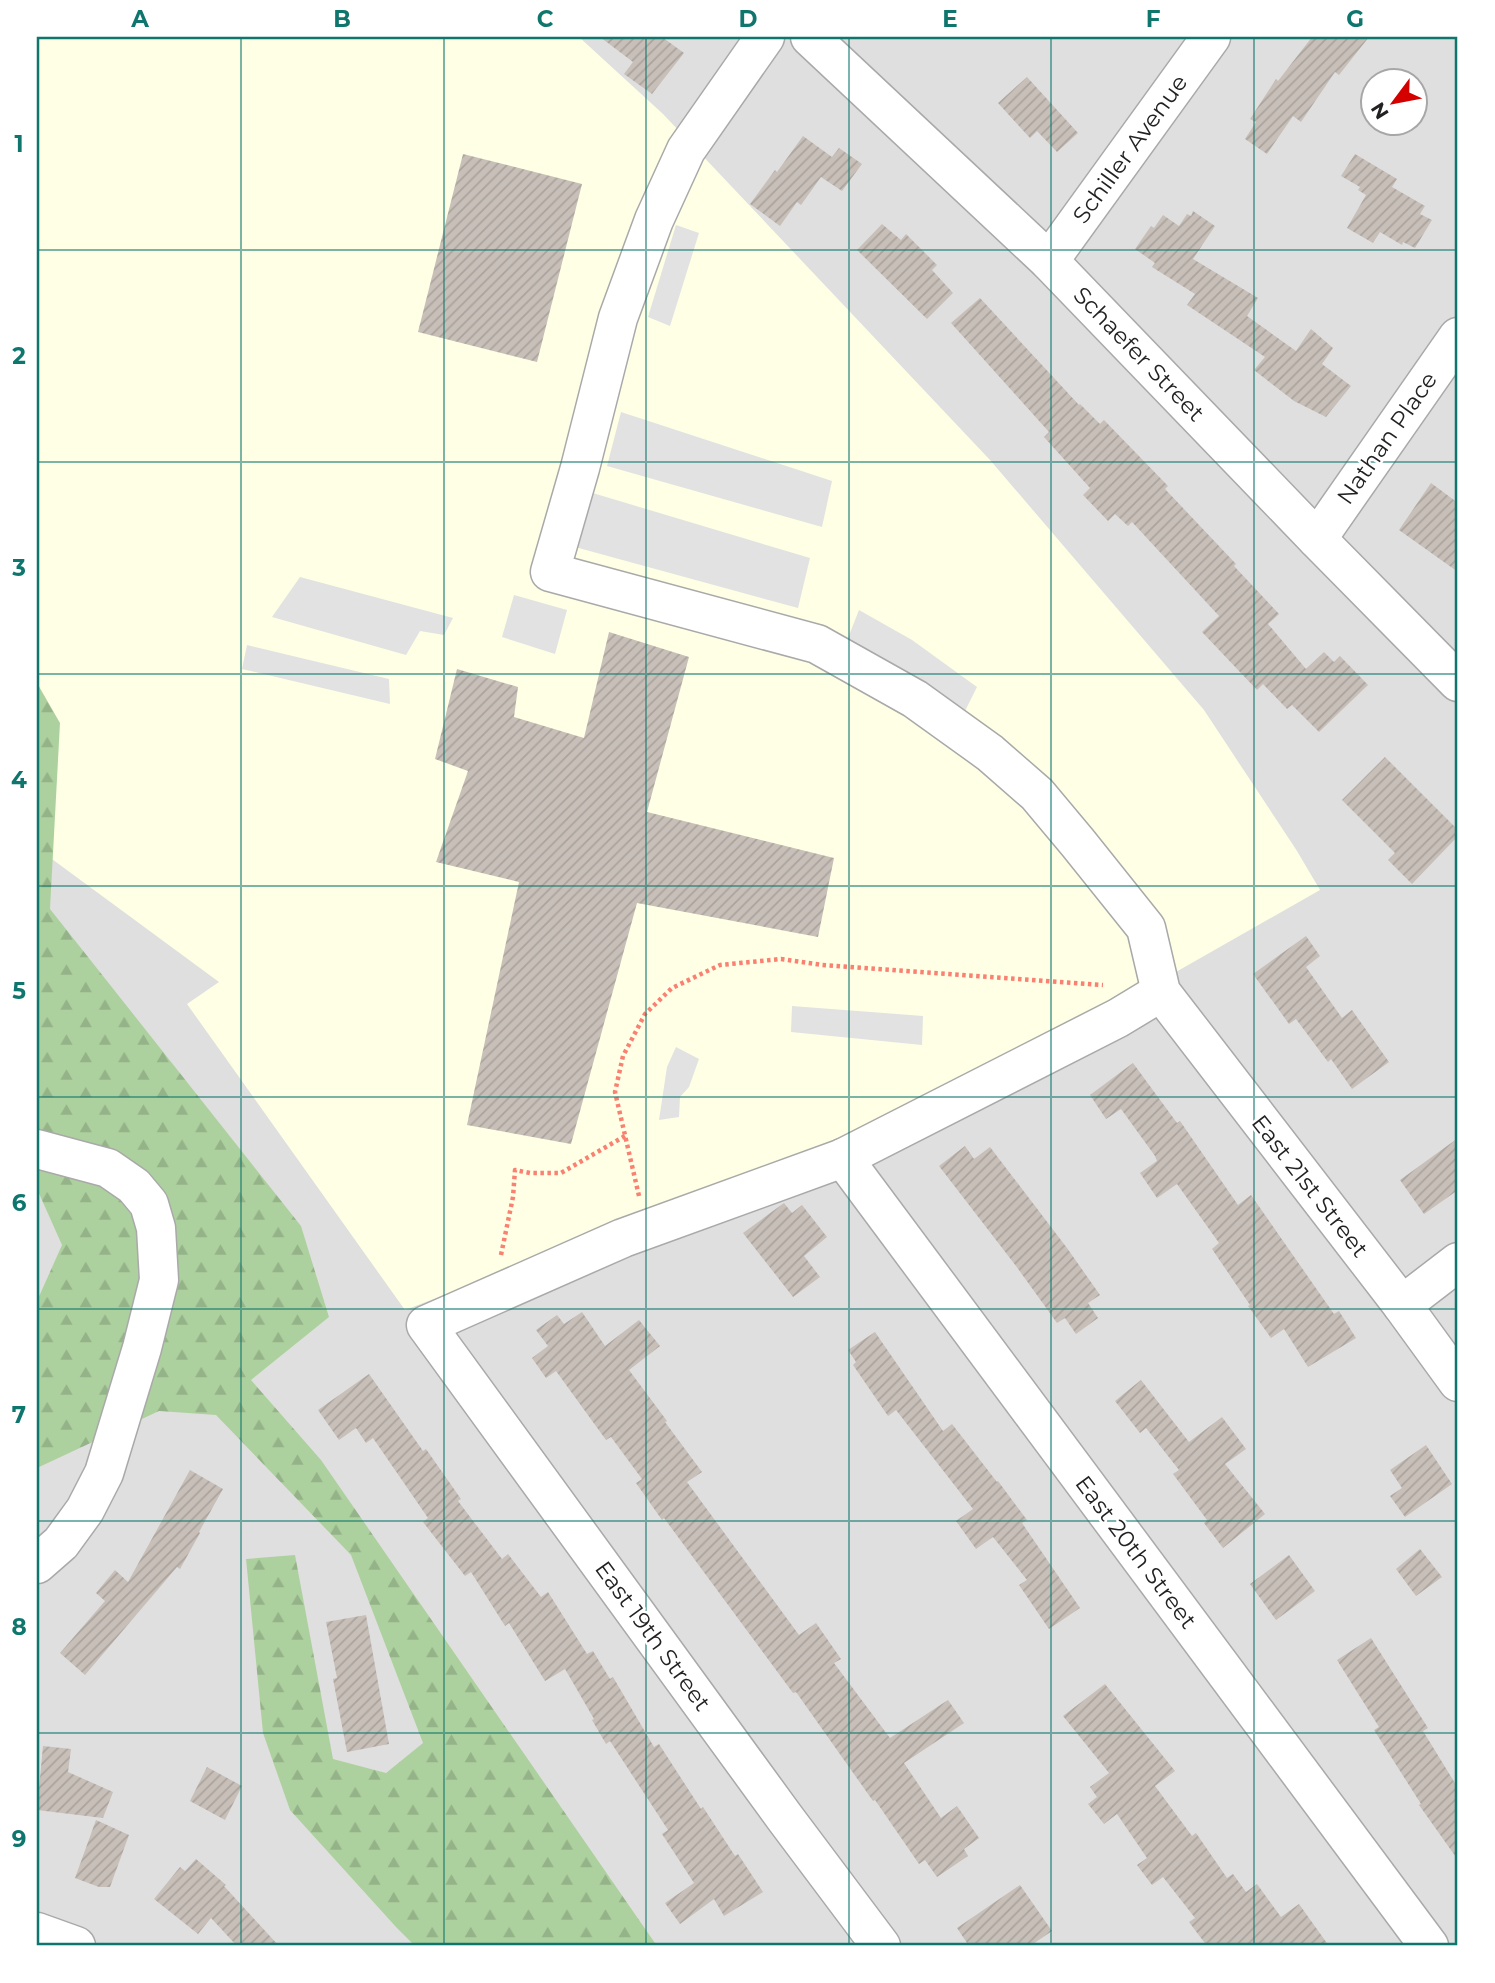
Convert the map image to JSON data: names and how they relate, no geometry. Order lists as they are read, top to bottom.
{
  "streets": {
    "street": [
      "Schiller Avenue",
      "Schaefer Street",
      "Nathan Place",
      "East 21st Street",
      "East 20th Street",
      "East 19th Street"
    ]
  },
  "crossings": [
    ["Schiller Avenue", "Schaefer Street"],
    ["Schaefer Street", "Nathan Place"],
    ["East 20th Street", "East 19th Street"]
  ],
  "north": "bottom left",
  "grid": {
    "columns": [
      "A",
      "B",
      "C",
      "D",
      "E",
      "F",
      "G"
    ],
    "rows": [
      "1",
      "2",
      "3",
      "4",
      "5",
      "6",
      "7",
      "8",
      "9"
    ]
  }
}
